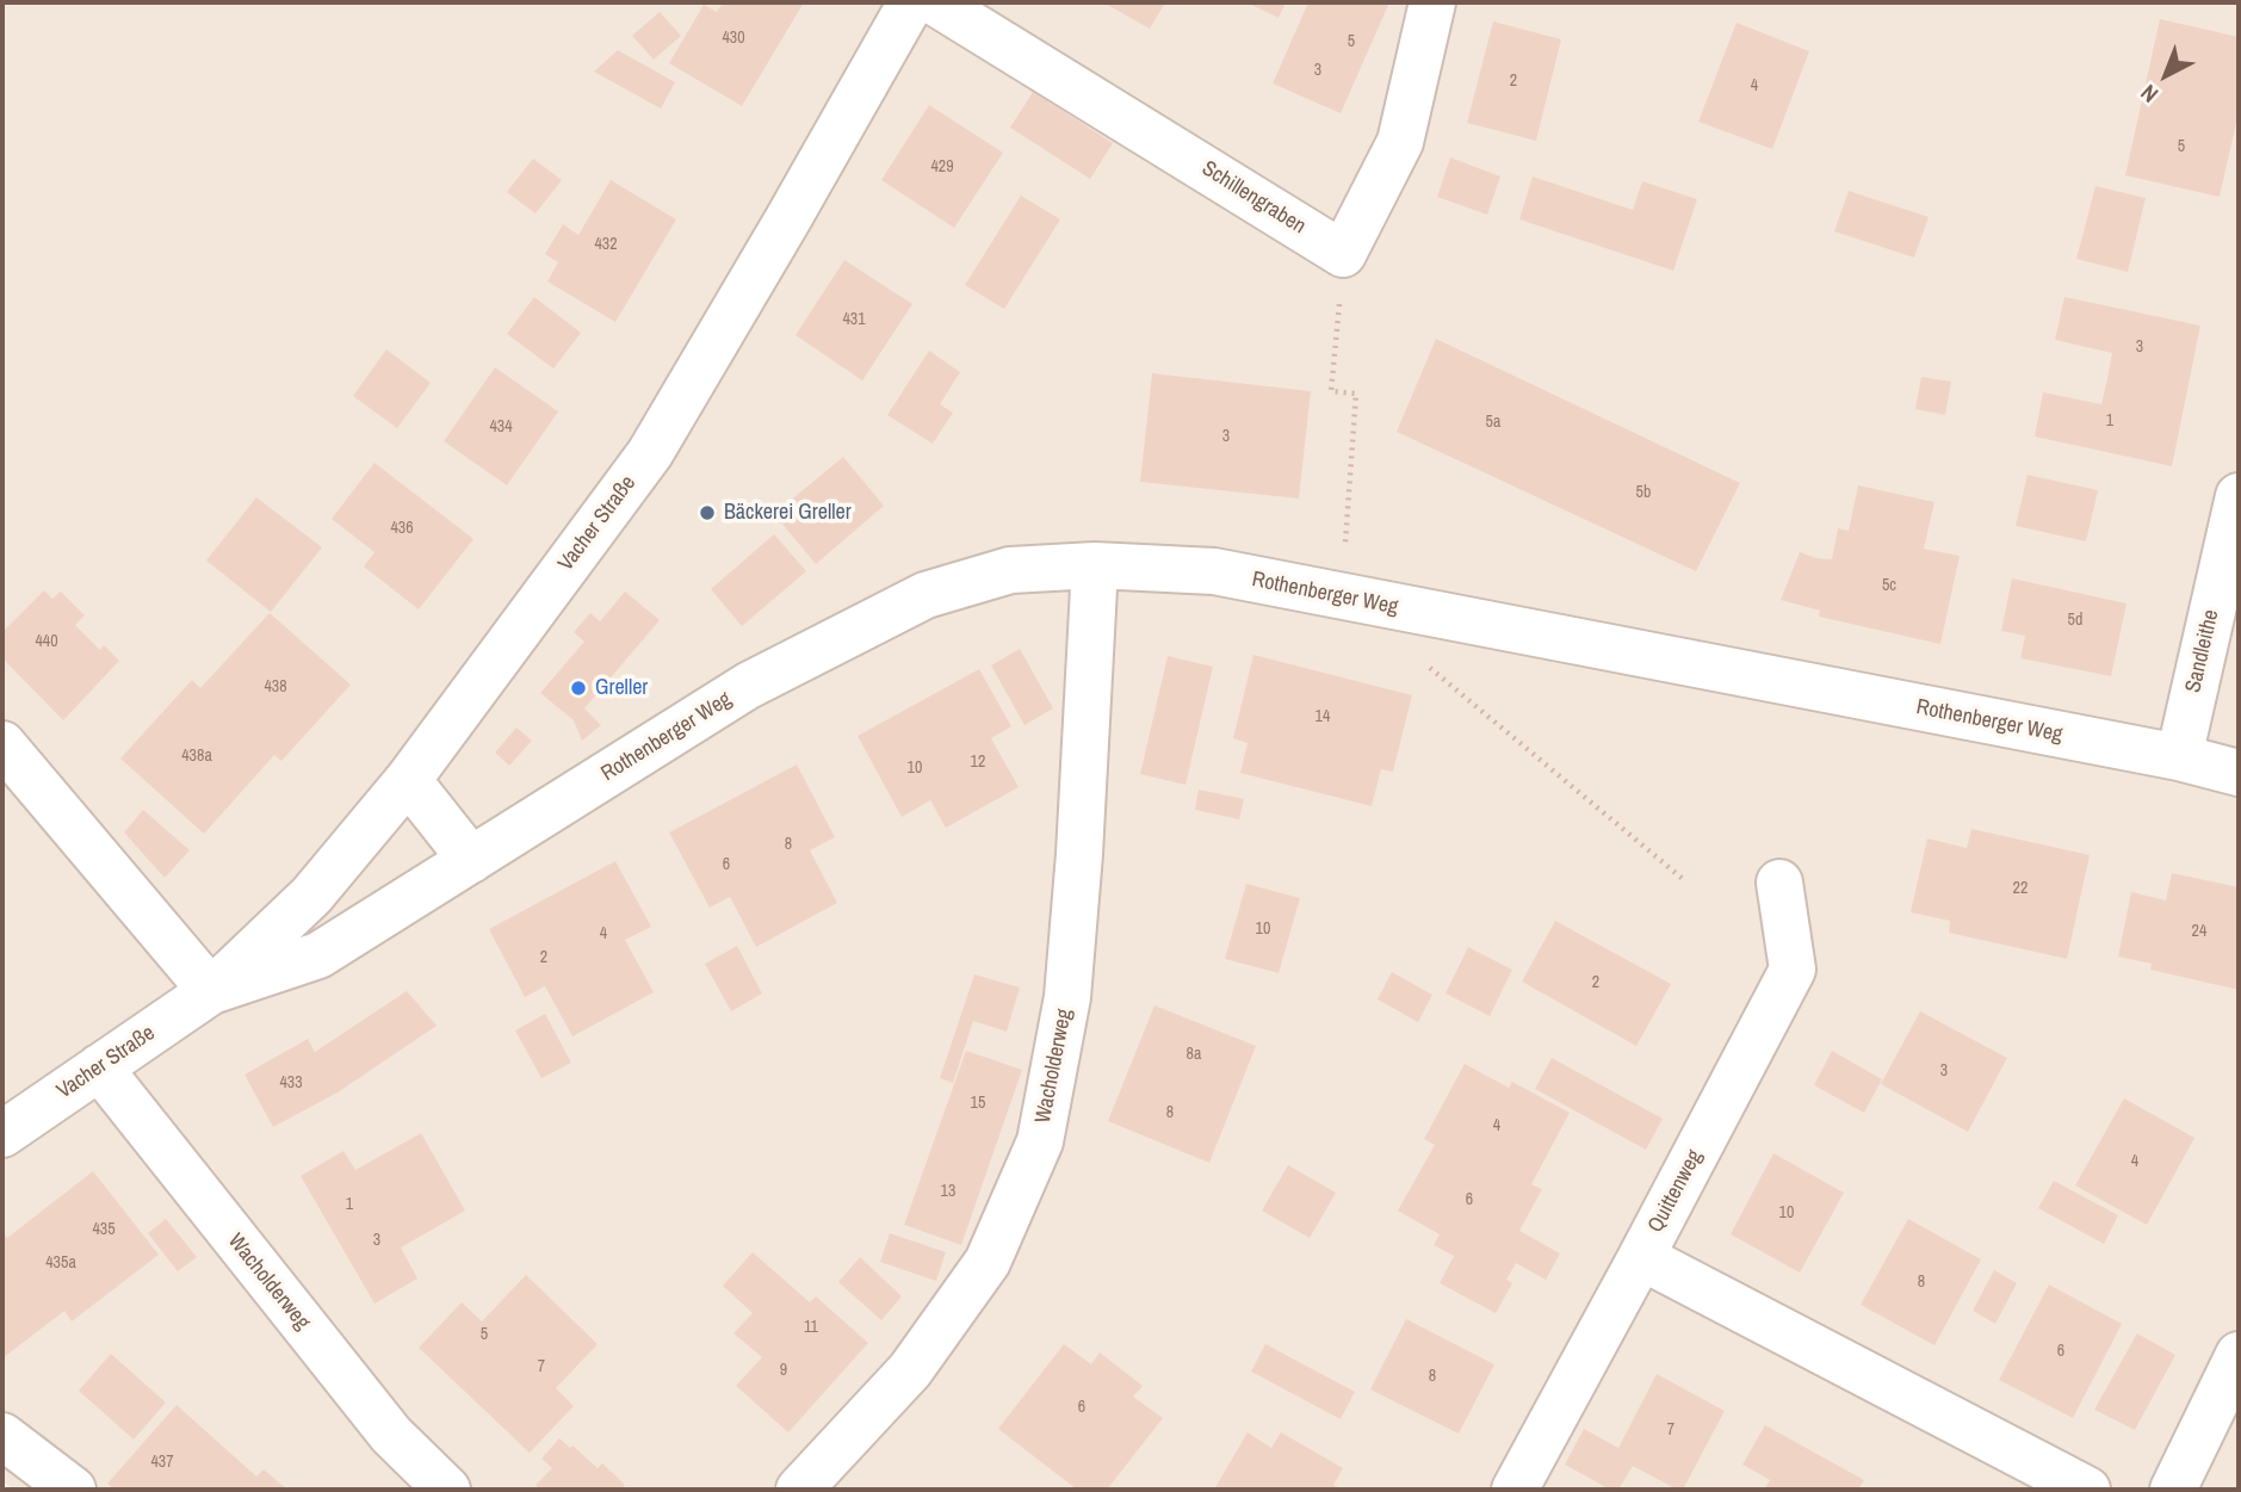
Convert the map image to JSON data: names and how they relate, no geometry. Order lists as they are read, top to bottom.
{
  "streets": {
    "street": [
      "Schillengraben",
      "Vacher Straße",
      "Rothenberger Weg",
      "Sandleithe",
      "Wacholderweg",
      "Quittenweg"
    ]
  },
  "crossings": [
    ["Vacher Straße", "Rothenberger Weg"],
    ["Vacher Straße", "Wacholderweg"],
    ["Rothenberger Weg", "Sandleithe"],
    ["Rothenberger Weg", "Wacholderweg"]
  ],
  "places": ["Bäckerei Greller", "Greller"],
  "house_numbers": [
    "430",
    "5",
    "3",
    "2",
    "4",
    "5",
    "429",
    "432",
    "431",
    "3",
    "1",
    "5a",
    "434",
    "3",
    "5b",
    "436",
    "5c",
    "5d",
    "440",
    "438",
    "14",
    "438a",
    "12",
    "10",
    "8",
    "6",
    "22",
    "10",
    "24",
    "4",
    "2",
    "2",
    "8a",
    "3",
    "433",
    "15",
    "8",
    "4",
    "4",
    "13",
    "6",
    "1",
    "10",
    "435",
    "3",
    "435a",
    "8",
    "11",
    "5",
    "6",
    "7",
    "9",
    "8",
    "6",
    "7",
    "437"
  ],
  "north": "bottom left"
}
